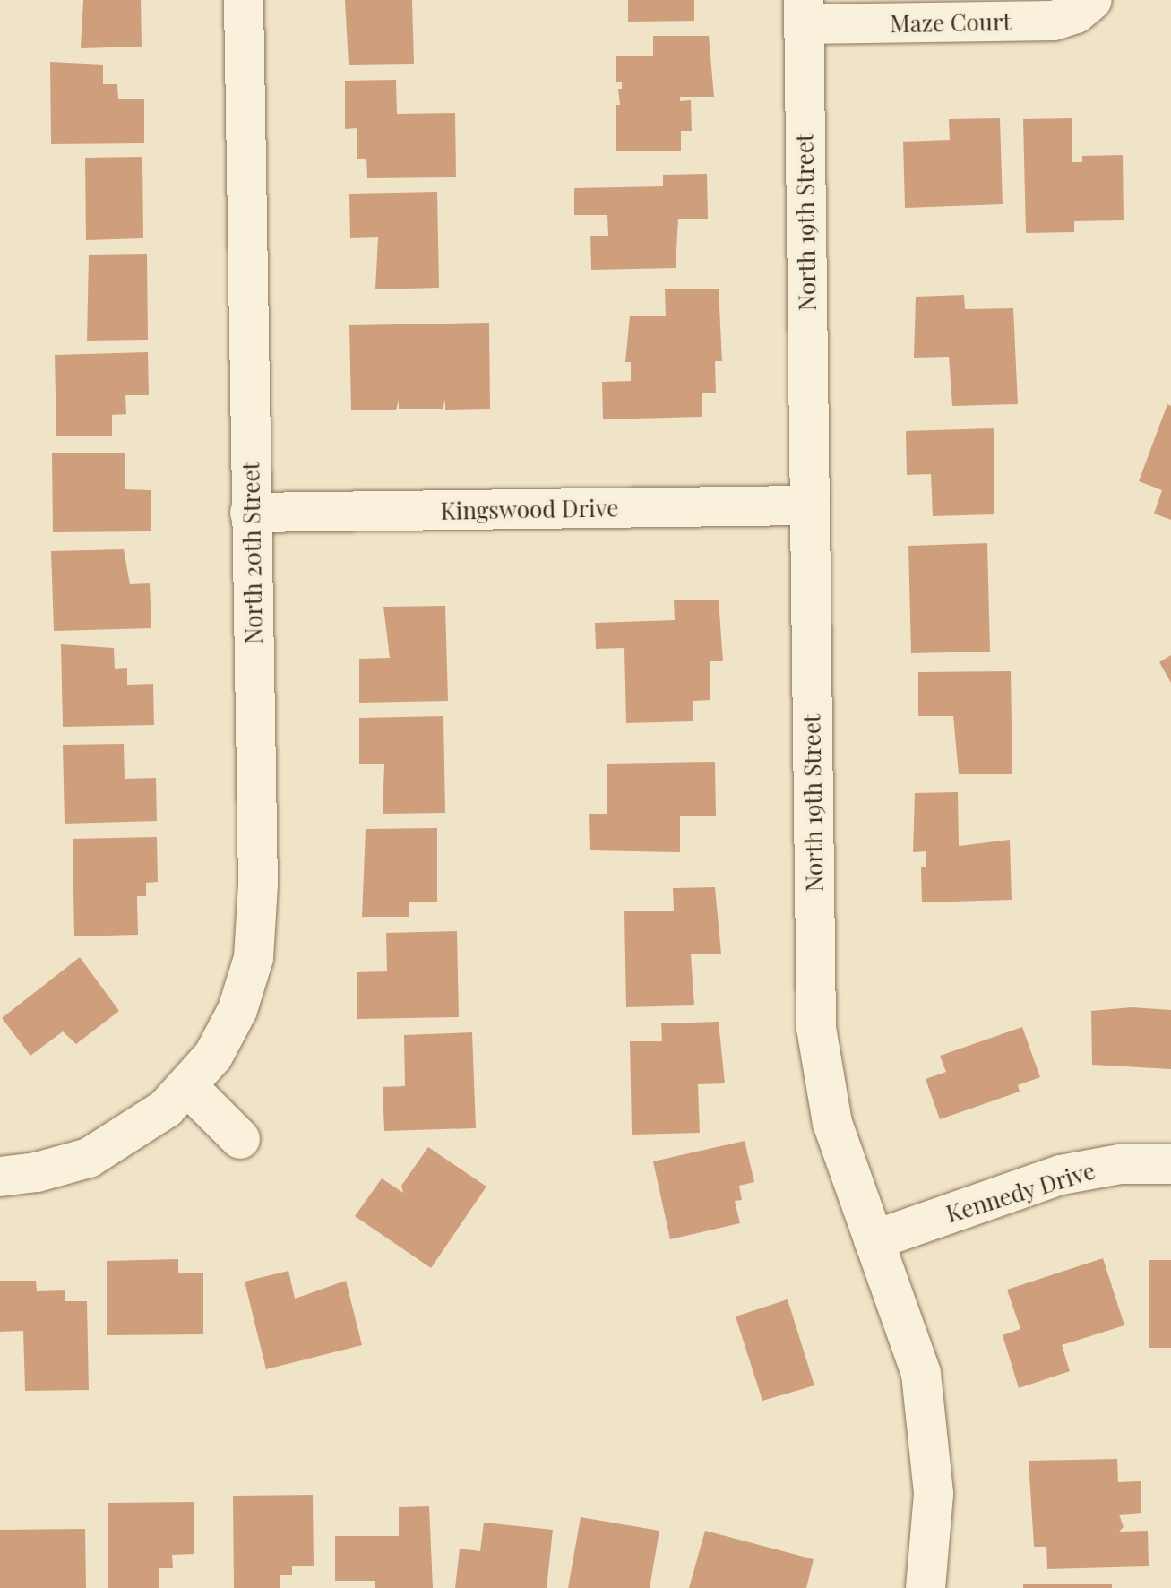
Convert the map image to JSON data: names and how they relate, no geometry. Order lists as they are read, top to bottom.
{
  "streets": {
    "street": [
      "Maze Court",
      "North 19th Street",
      "Kingswood Drive",
      "North 20th Street",
      "Kennedy Drive"
    ]
  },
  "crossings": [
    ["Maze Court", "North 19th Street"],
    ["North 19th Street", "Kingswood Drive"],
    ["North 19th Street", "Kennedy Drive"],
    ["Kingswood Drive", "North 20th Street"]
  ]
}
